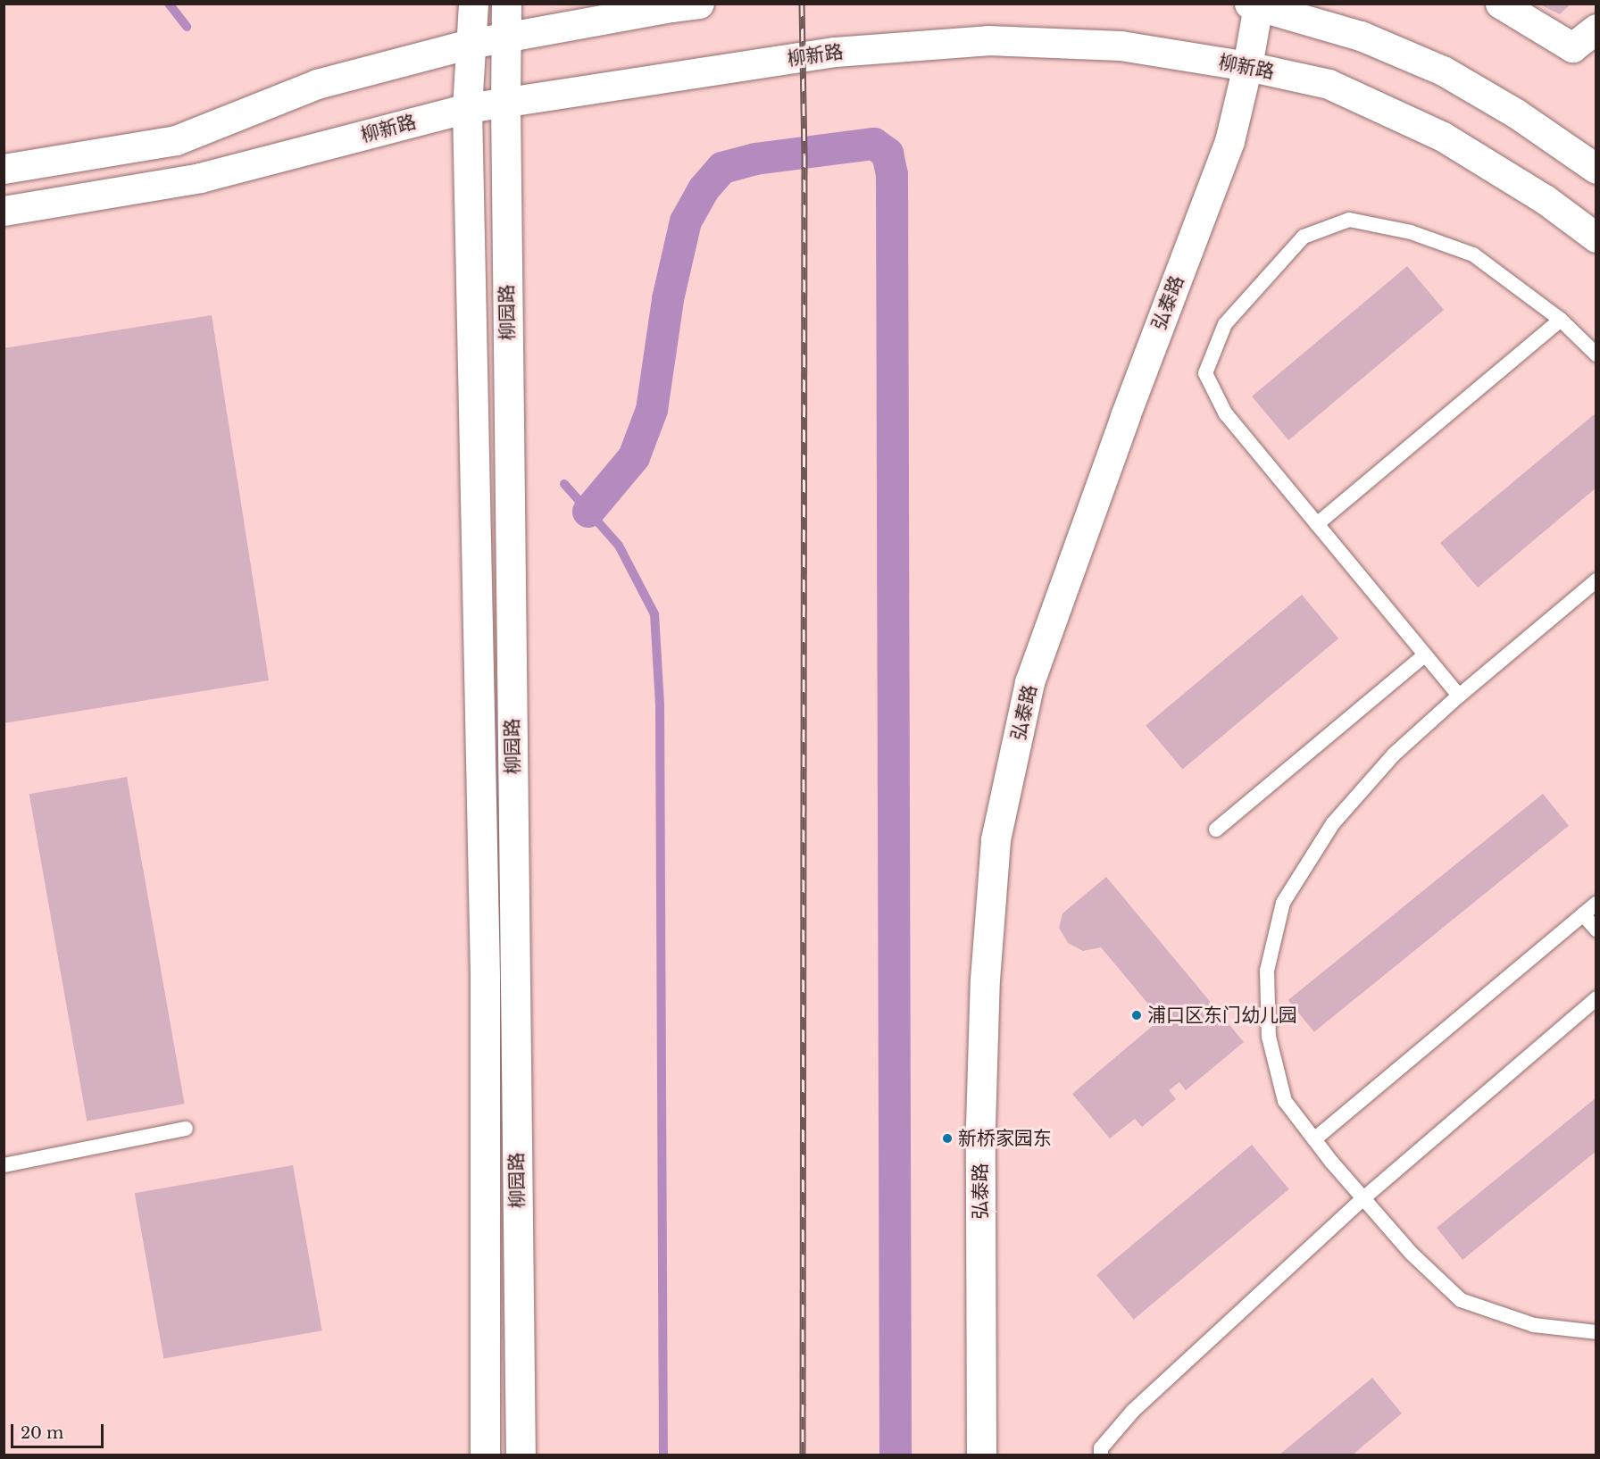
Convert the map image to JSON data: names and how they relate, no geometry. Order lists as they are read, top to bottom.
{
  "streets": {
    "street": ["柳新路", "弘泰路", "柳园路"]
  },
  "crossings": [
    ["柳新路", "弘泰路"],
    ["柳新路", "柳园路"]
  ],
  "places": ["浦口区东门幼儿园", "新桥家园东"],
  "scale_bar": "20 m"
}
